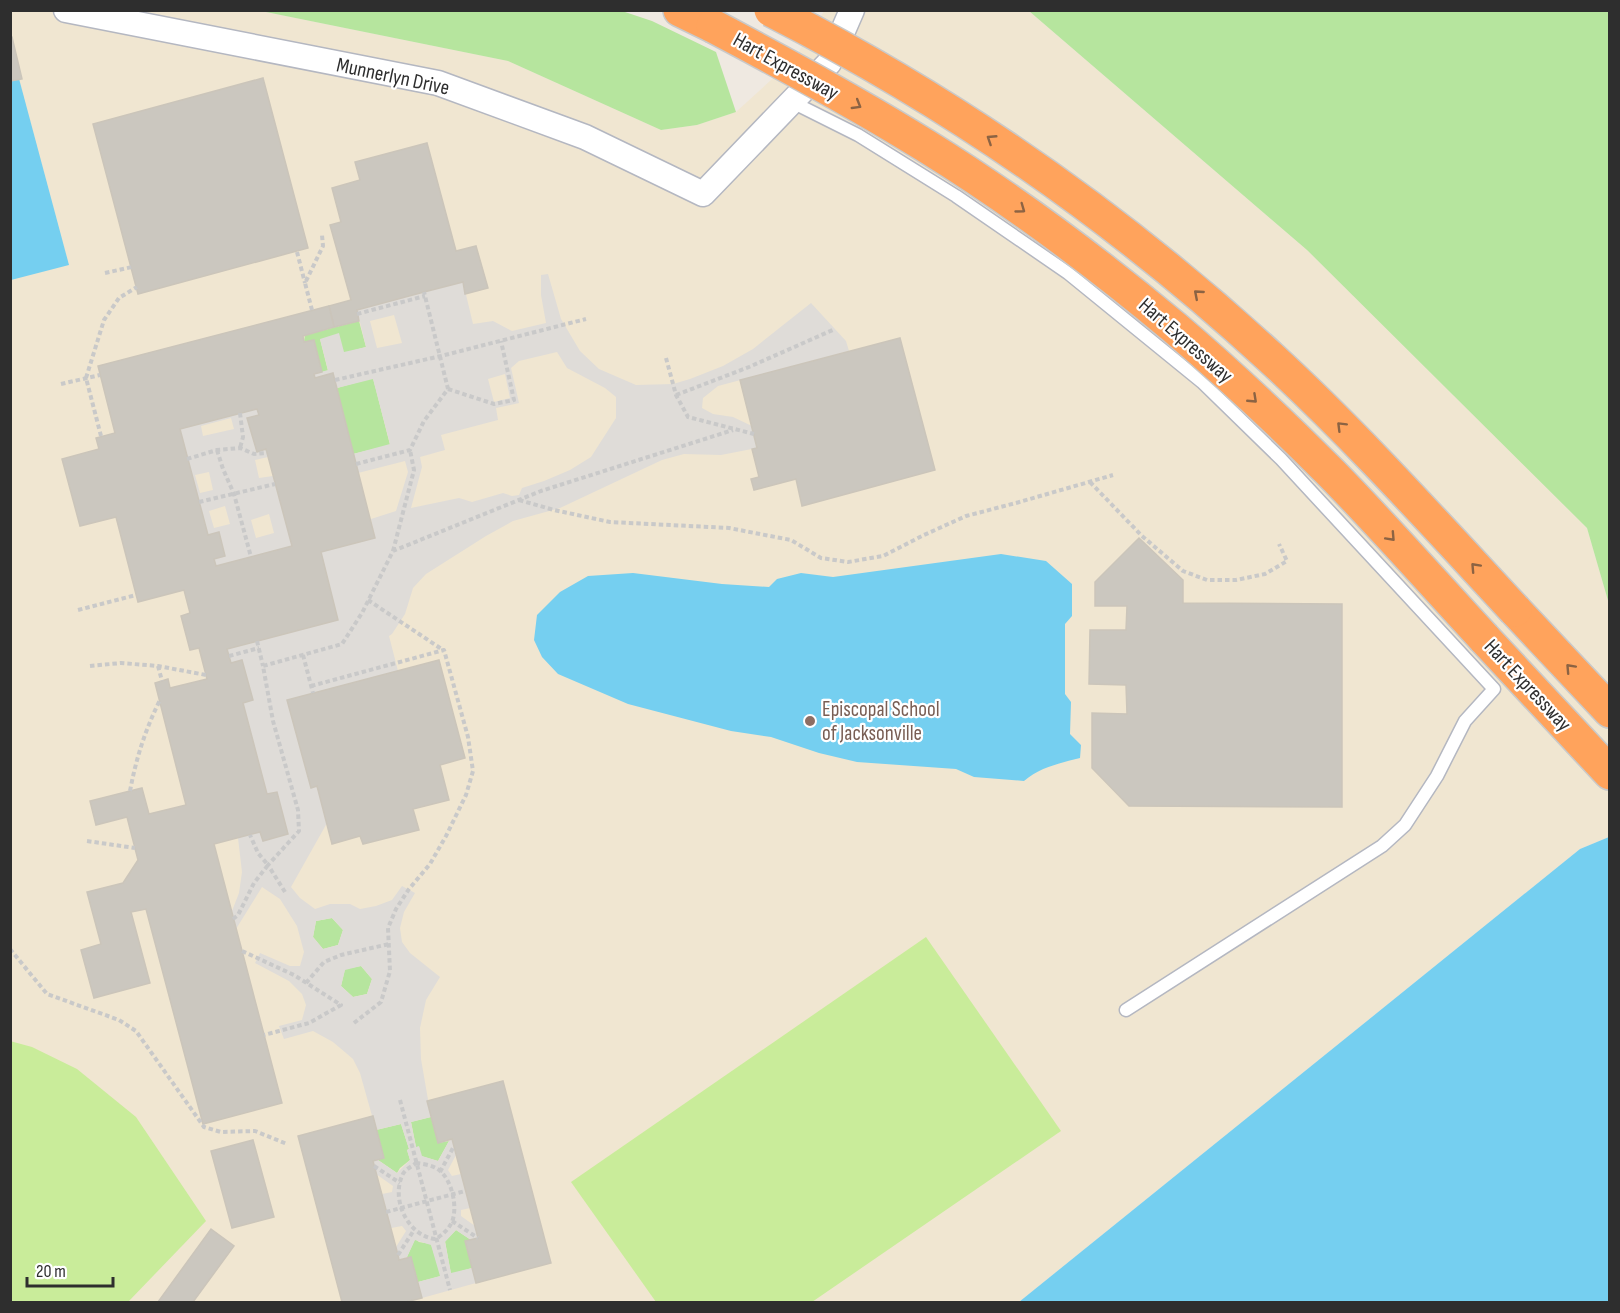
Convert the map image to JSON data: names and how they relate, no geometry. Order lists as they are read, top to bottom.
{
  "streets": {
    "highway": ["Hart Expressway"],
    "street": ["Munnerlyn Drive"]
  },
  "places": ["Episcopal School of Jacksonville"],
  "scale_bar": "20 m"
}
